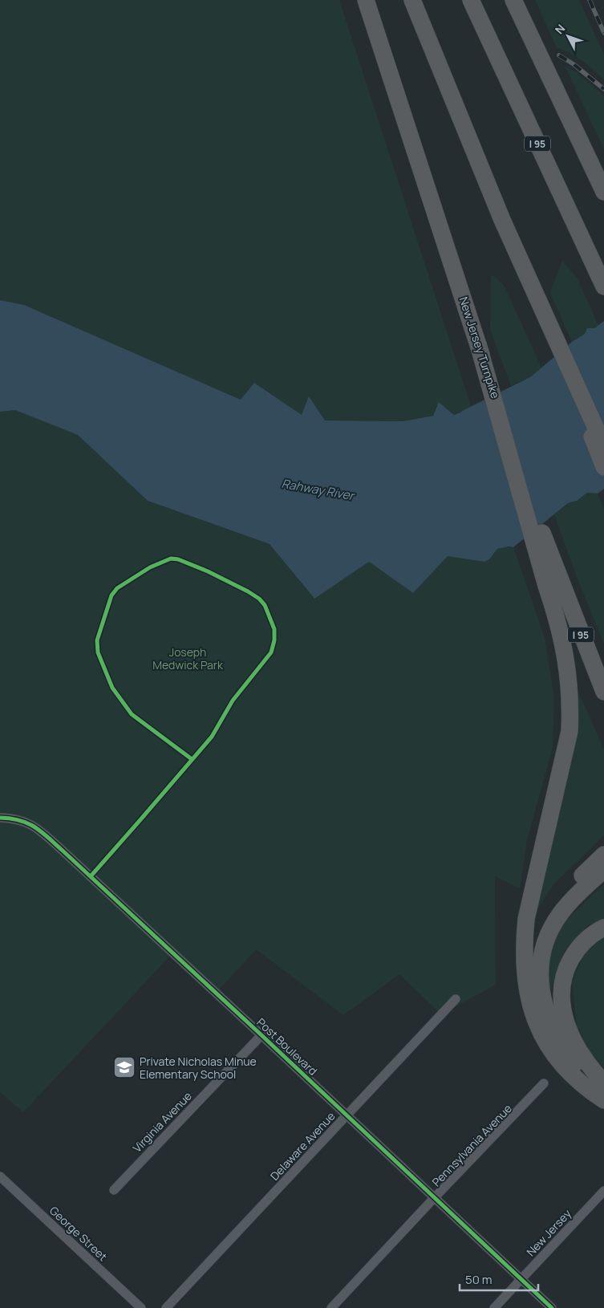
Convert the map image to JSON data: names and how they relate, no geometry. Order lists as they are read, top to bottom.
{
  "streets": {
    "highway": ["I 95", "New Jersey Turnpike"],
    "street": [
      "Post Boulevard",
      "Virginia Avenue",
      "Pennsylvania Avenue",
      "Delaware Avenue",
      "New Jersey",
      "George Street"
    ]
  },
  "crossings": [
    ["I 95", "New Jersey Turnpike"],
    ["Post Boulevard", "Virginia Avenue"],
    ["Post Boulevard", "Pennsylvania Avenue"],
    ["Post Boulevard", "Delaware Avenue"],
    ["Post Boulevard", "New Jersey"]
  ],
  "water": ["Rahway River"],
  "parks": ["Joseph Medwick Park"],
  "places": {
    "school or university": ["Private Nicholas Minue Elementary School"]
  },
  "scale_bar": "50 m",
  "north": "top left"
}
